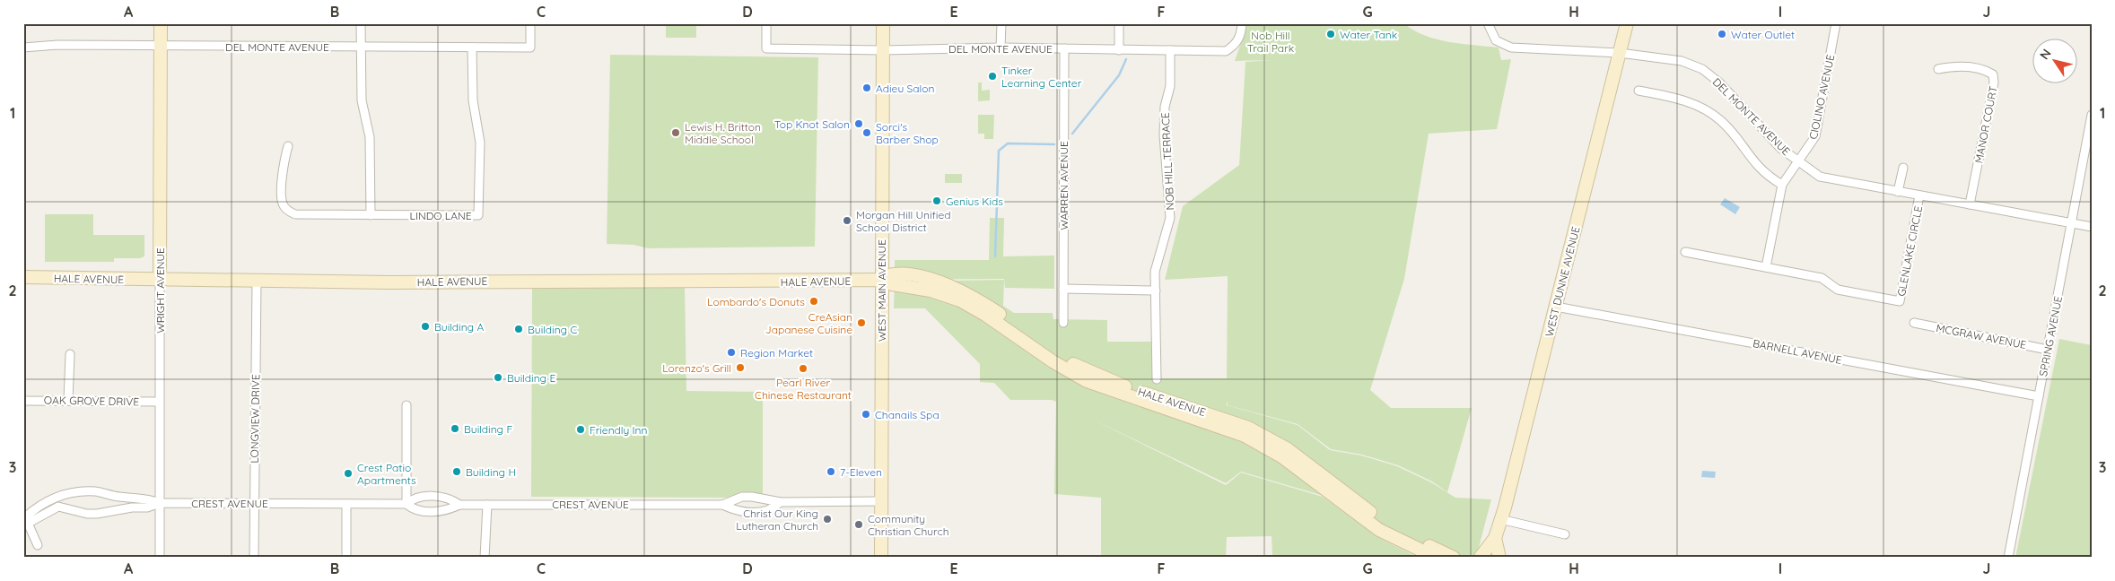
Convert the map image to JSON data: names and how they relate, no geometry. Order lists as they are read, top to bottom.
{
  "streets": {
    "main road": [
      "HALE AVENUE",
      "WEST DUNNE AVENUE",
      "WRIGHT AVENUE",
      "WEST MAIN AVENUE"
    ],
    "street": [
      "DEL MONTE AVENUE",
      "CIOLINO AVENUE",
      "MANOR COURT",
      "NOB HILL TERRACE",
      "WARREN AVENUE",
      "LINDO LANE",
      "GLENLAKE CIRCLE",
      "MCGRAW AVENUE",
      "SPRING AVENUE",
      "BARNELL AVENUE",
      "OAK GROVE DRIVE",
      "LONGVIEW DRIVE",
      "CREST AVENUE"
    ]
  },
  "crossings": [
    ["DEL MONTE AVENUE", "CIOLINO AVENUE"],
    ["DEL MONTE AVENUE", "MANOR COURT"],
    ["DEL MONTE AVENUE", "NOB HILL TERRACE"],
    ["DEL MONTE AVENUE", "WARREN AVENUE"],
    ["DEL MONTE AVENUE", "LINDO LANE"],
    ["DEL MONTE AVENUE", "GLENLAKE CIRCLE"],
    ["DEL MONTE AVENUE", "WEST DUNNE AVENUE"],
    ["DEL MONTE AVENUE", "WRIGHT AVENUE"],
    ["DEL MONTE AVENUE", "WEST MAIN AVENUE"],
    ["DEL MONTE AVENUE", "SPRING AVENUE"],
    ["CIOLINO AVENUE", "GLENLAKE CIRCLE"],
    ["HALE AVENUE", "WRIGHT AVENUE"],
    ["HALE AVENUE", "WEST MAIN AVENUE"],
    ["HALE AVENUE", "LONGVIEW DRIVE"],
    ["WEST DUNNE AVENUE", "BARNELL AVENUE"],
    ["WRIGHT AVENUE", "OAK GROVE DRIVE"],
    ["WRIGHT AVENUE", "CREST AVENUE"],
    ["WEST MAIN AVENUE", "CREST AVENUE"],
    ["MCGRAW AVENUE", "SPRING AVENUE"],
    ["SPRING AVENUE", "BARNELL AVENUE"],
    ["LONGVIEW DRIVE", "CREST AVENUE"]
  ],
  "parks": ["Nob Hill Trail Park"],
  "places": [
    "Water Tank",
    "Water Outlet",
    "Tinker Learning Center",
    "Adieu Salon",
    "Top Knot Salon",
    "Lewis H. Britton Middle School",
    "Sorci's Barber Shop",
    "Genius Kids",
    "Morgan Hill Unified School District",
    "Lombardo's Donuts",
    "CreAsian Japanese Cuisine",
    "Building A",
    "Building C",
    "Region Market",
    "Lorenzo's Grill",
    "Pearl River Chinese Restaurant",
    "Building E",
    "Chanails Spa",
    "Building F",
    "Friendly Inn",
    "Building H",
    "7-Eleven",
    "Crest Patio Apartments",
    "Christ Our King Lutheran Church",
    "Community Christian Church"
  ],
  "north": "top left",
  "grid": {
    "columns": [
      "A",
      "B",
      "C",
      "D",
      "E",
      "F",
      "G",
      "H",
      "I",
      "J"
    ],
    "rows": ["1", "2", "3"]
  }
}
